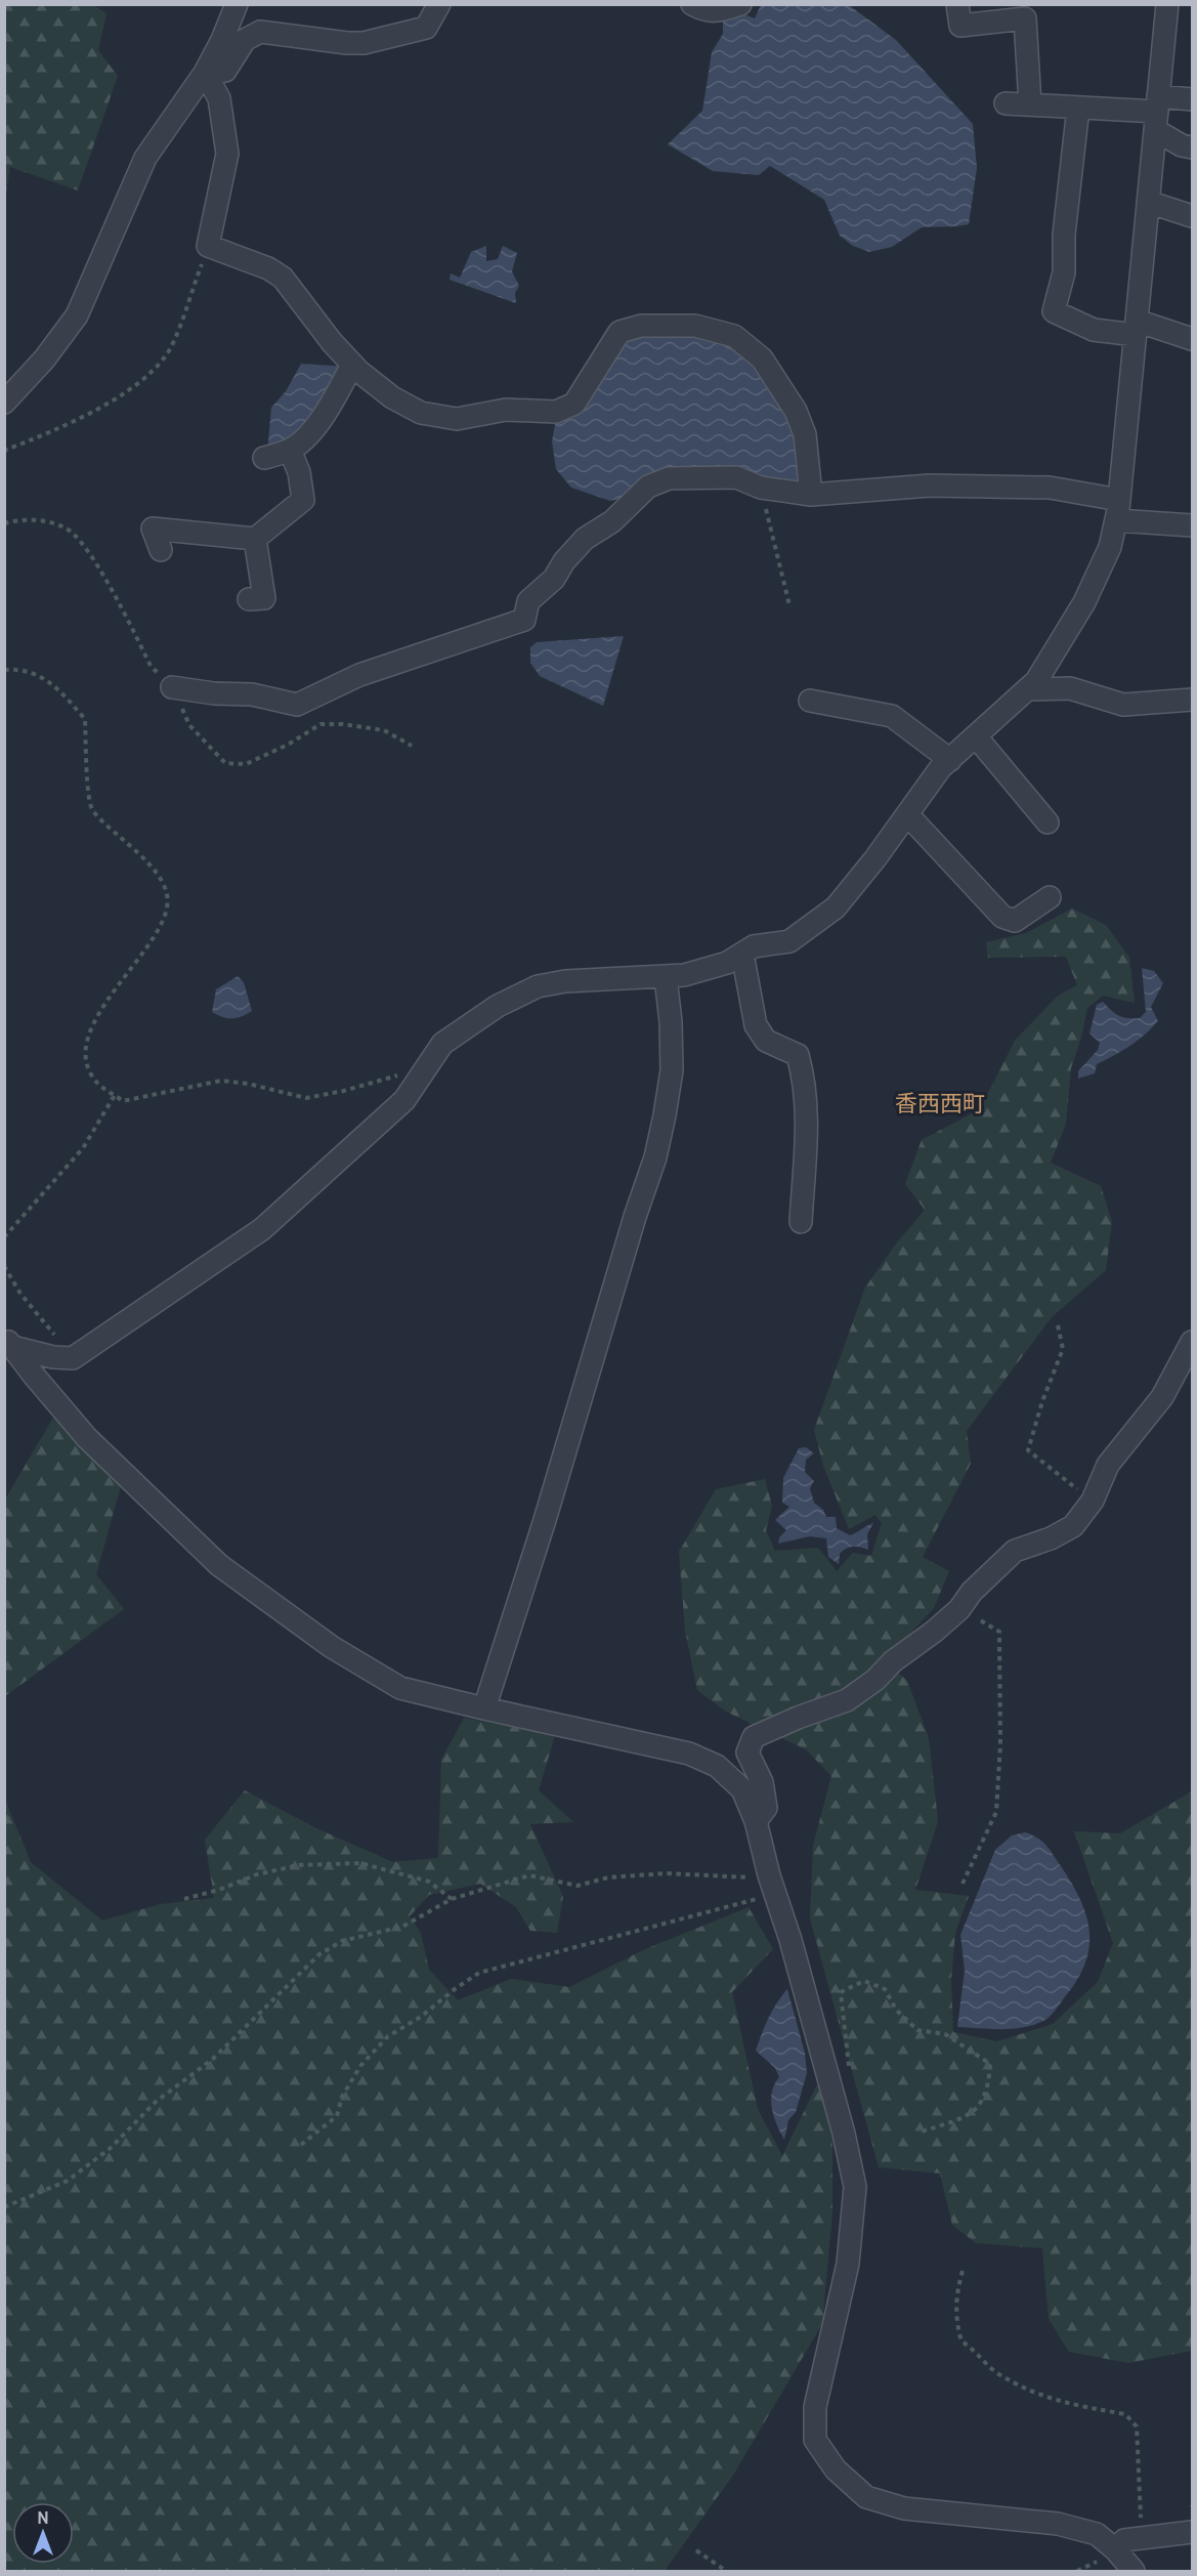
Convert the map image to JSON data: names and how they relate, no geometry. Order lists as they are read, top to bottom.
{
  "districts": ["香西西町"],
  "north": "top"
}
